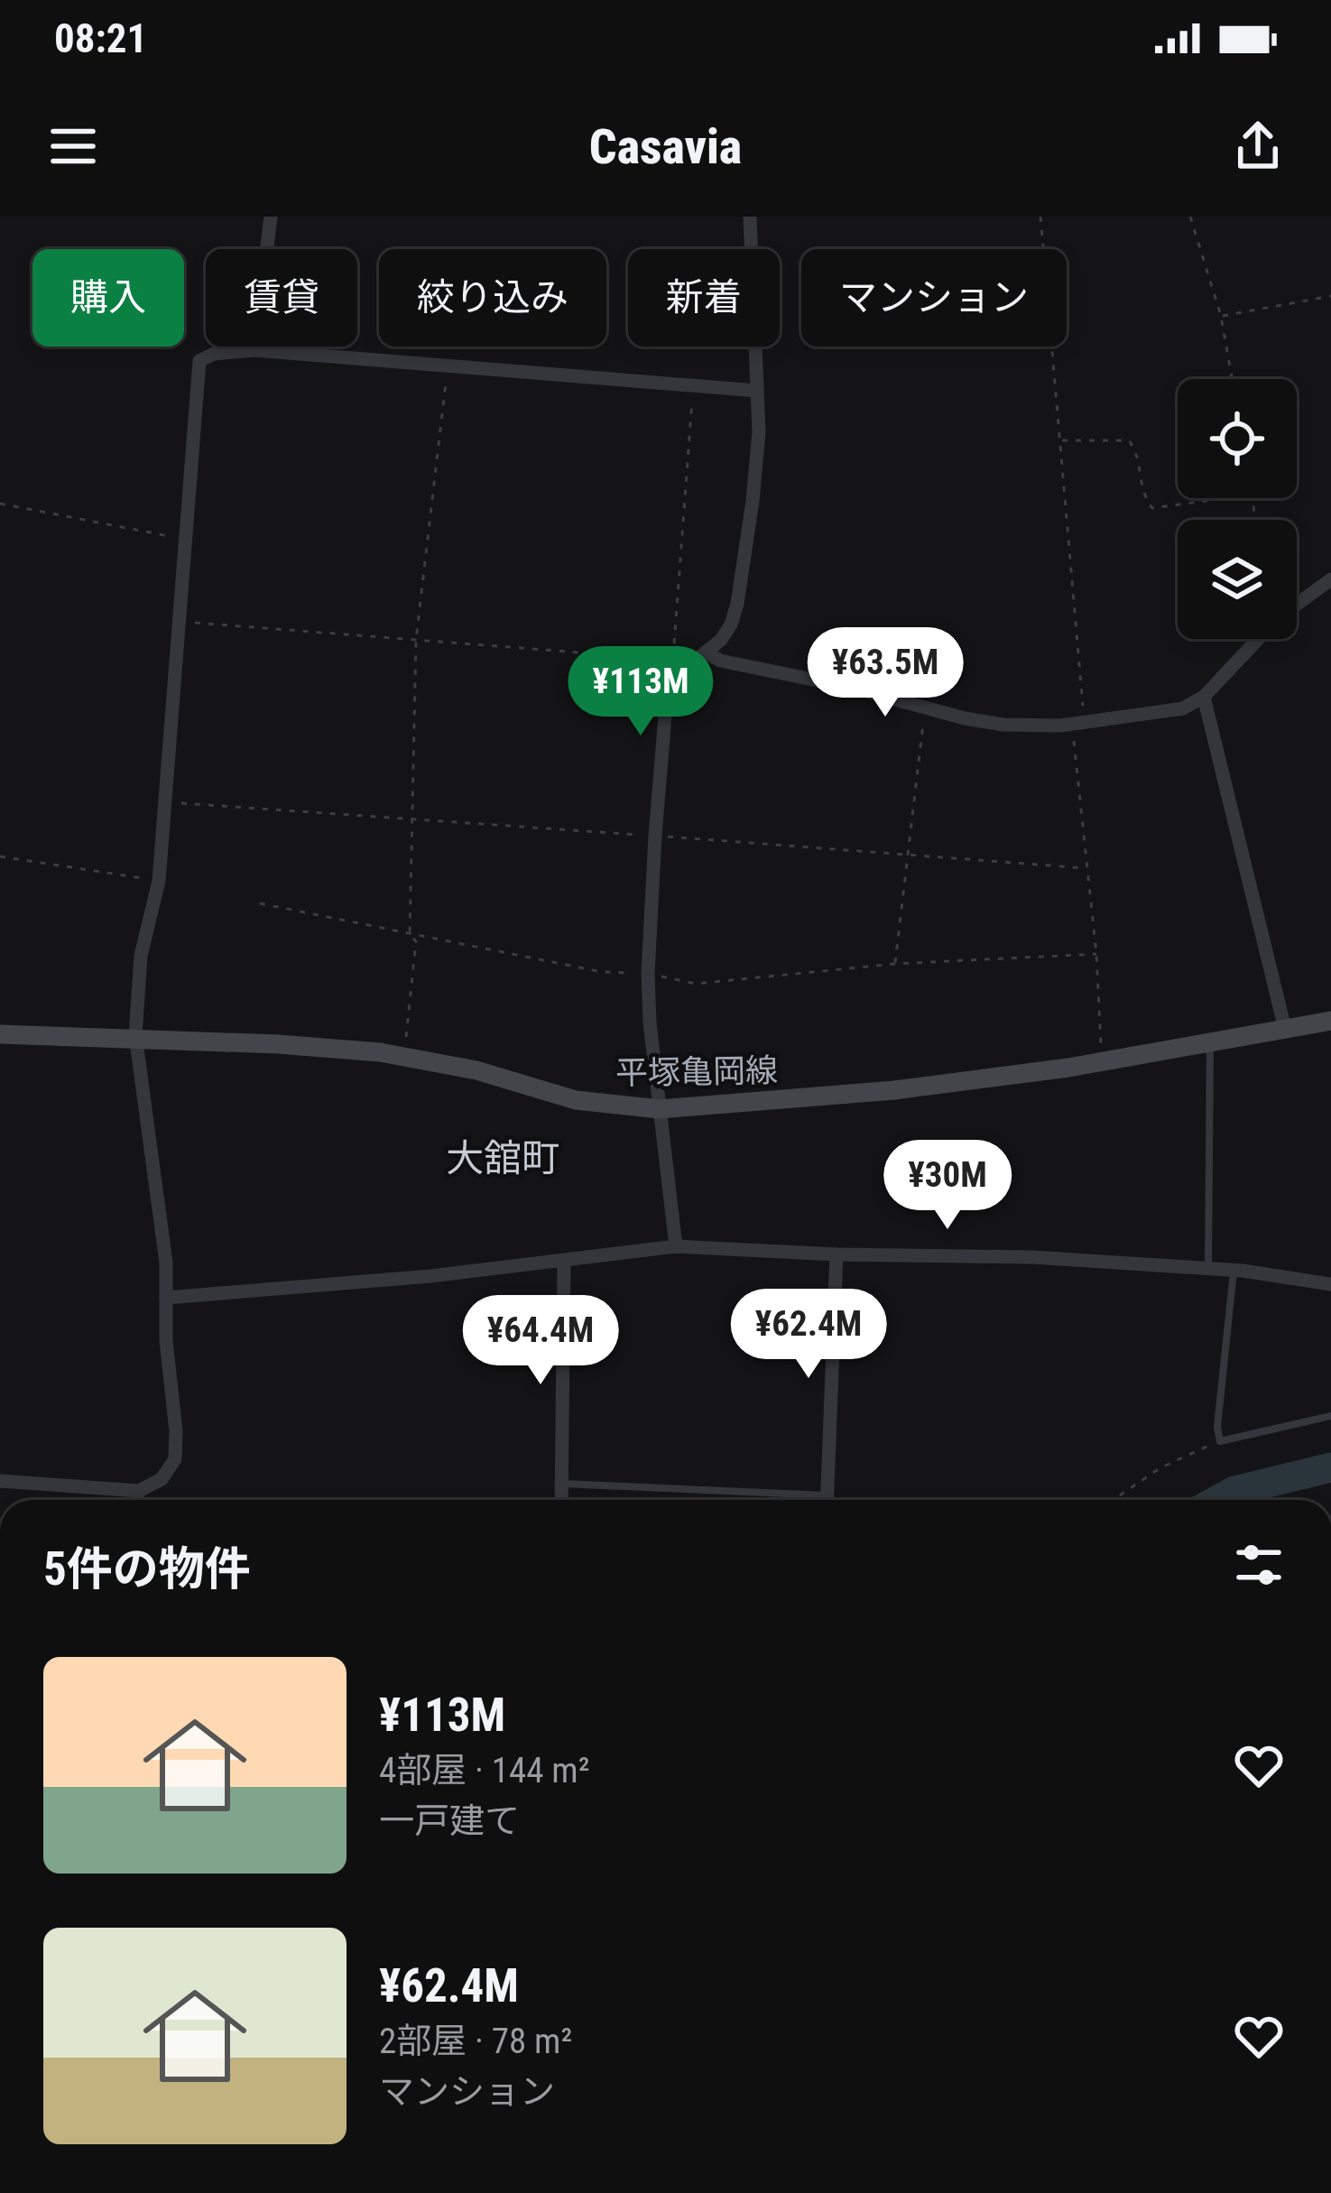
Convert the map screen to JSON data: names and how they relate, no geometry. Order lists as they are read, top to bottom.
{
  "streets": {
    "main road": ["平塚亀岡線"]
  },
  "districts": ["大舘町"],
  "page": {
    "status": "08:21",
    "header": "Casavia",
    "chip": [
      "購入",
      "賃貸",
      "絞り込み",
      "新着",
      "マンション"
    ],
    "price": [
      "¥63.5M",
      "¥113M",
      "¥30M",
      "¥62.4M",
      "¥64.4M"
    ],
    "heading": "5件の物件",
    "list": [
      {
        "name": "¥113M",
        "note": "4部屋 · 144 m² · 一戸建て"
      },
      {
        "name": "¥62.4M",
        "note": "2部屋 · 78 m² · マンション"
      }
    ]
  }
}
